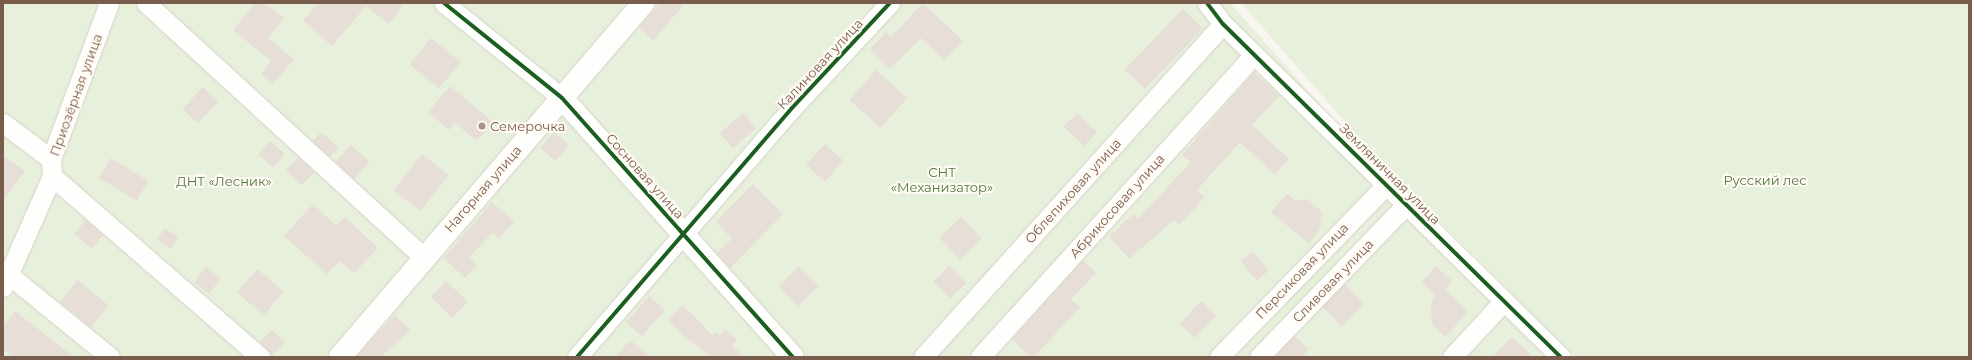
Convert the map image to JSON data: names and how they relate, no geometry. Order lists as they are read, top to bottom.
{
  "streets": {
    "street": [
      "Калиновая улица",
      "Приозёрная улица",
      "Земляничная улица",
      "Сосновая улица",
      "Нагорная улица",
      "Облепиховая улица",
      "Абрикосовая улица",
      "Персиковая улица",
      "Сливовая улица"
    ]
  },
  "crossings": [
    ["Калиновая улица", "Сосновая улица"],
    ["Земляничная улица", "Облепиховая улица"],
    ["Земляничная улица", "Абрикосовая улица"],
    ["Земляничная улица", "Персиковая улица"],
    ["Земляничная улица", "Сливовая улица"],
    ["Сосновая улица", "Нагорная улица"]
  ],
  "parks": ["СНТ «Механизатор»", "Русский лес", "ДНТ «Лесник»"],
  "places": ["Семерочка"]
}
